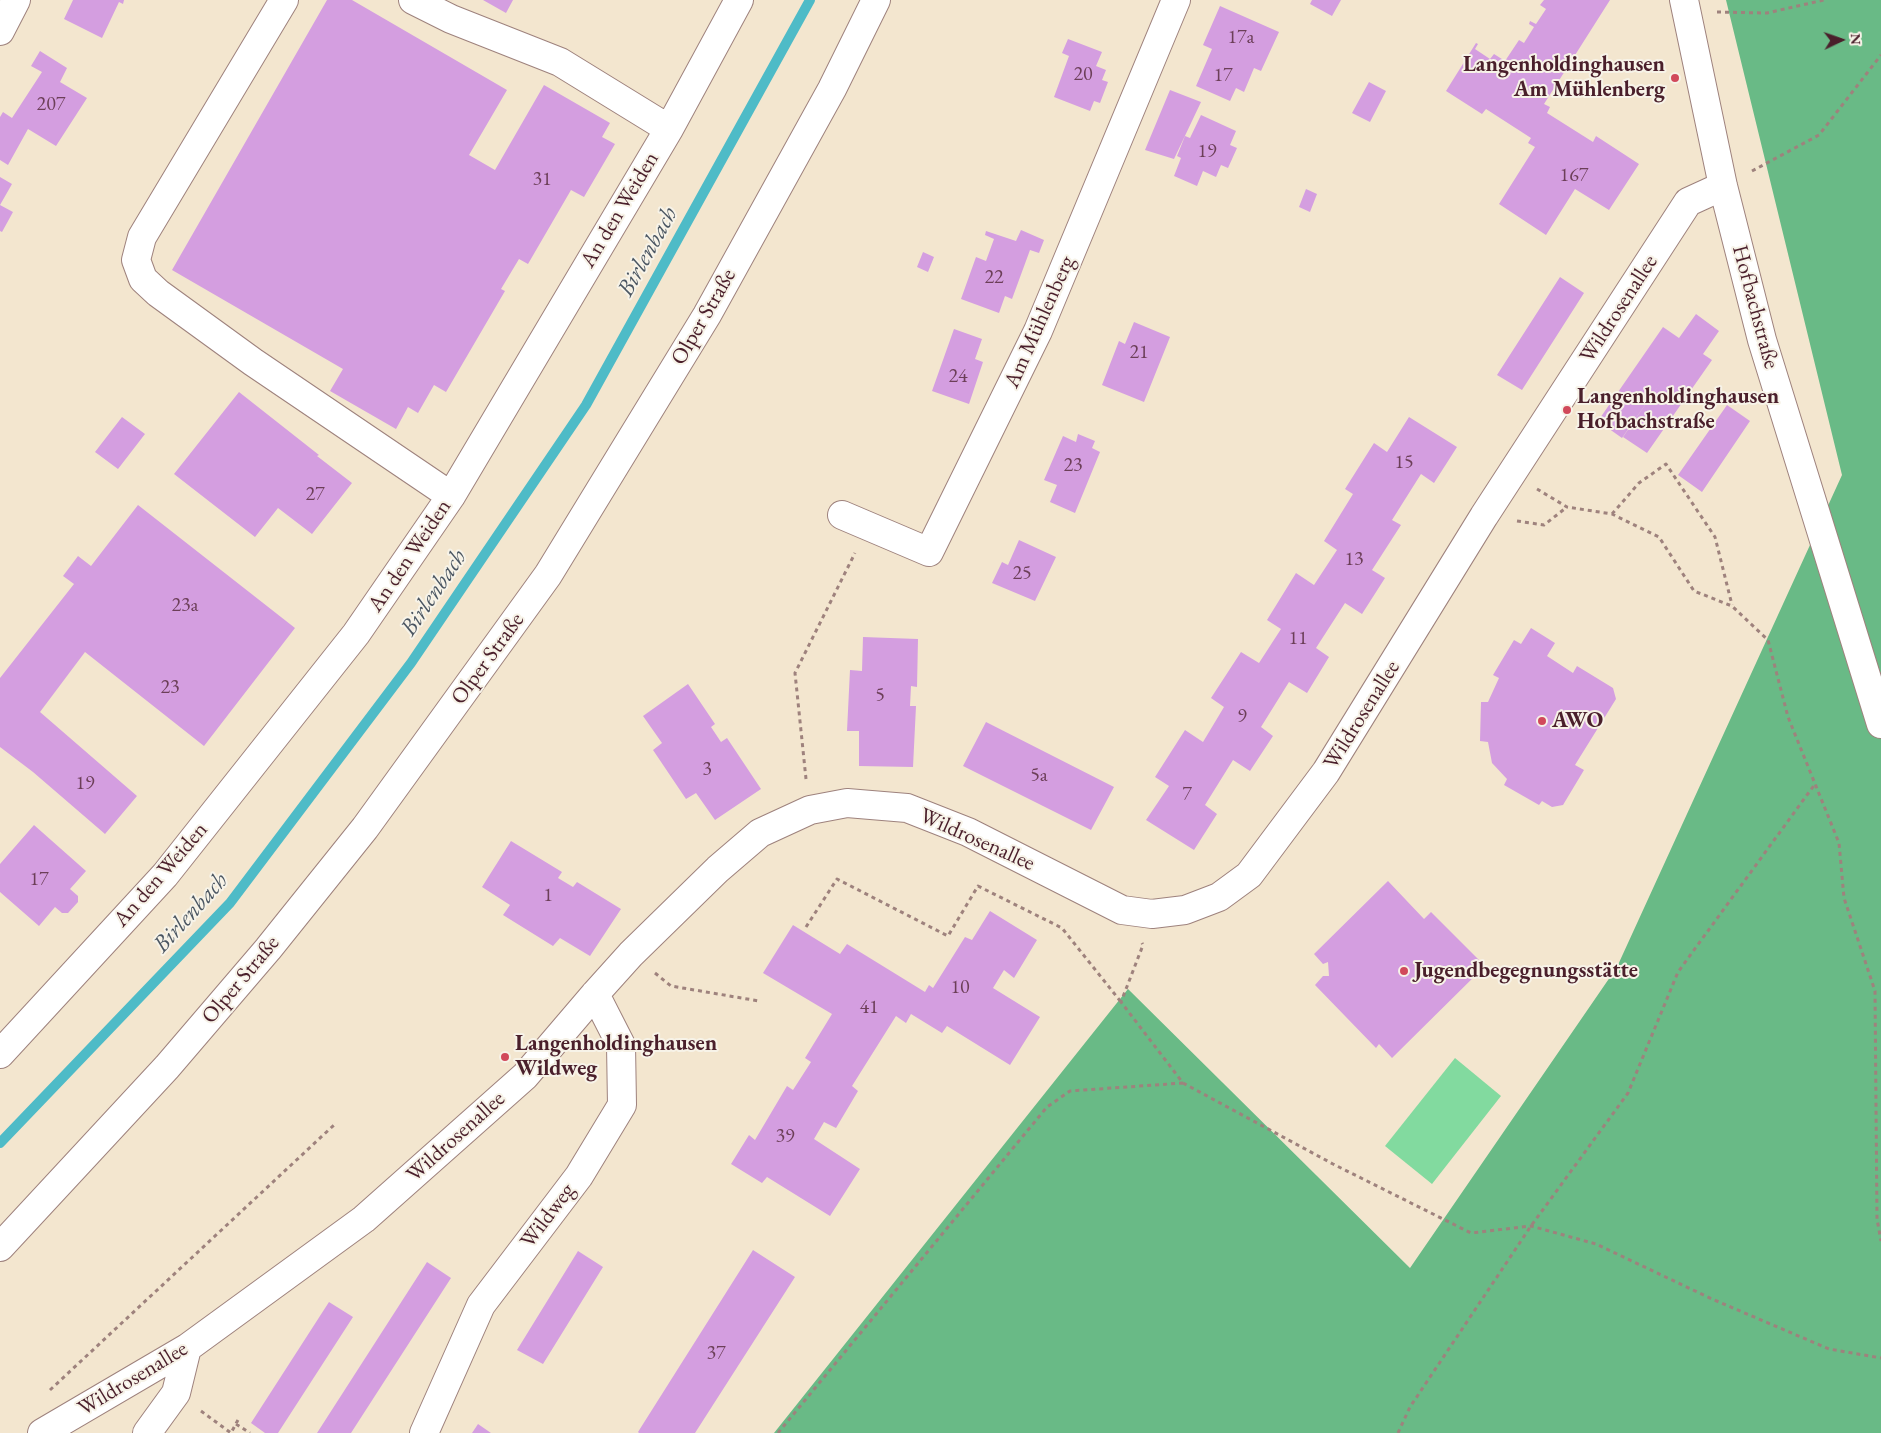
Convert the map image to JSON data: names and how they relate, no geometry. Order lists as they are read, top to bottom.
{
  "streets": {
    "street": [
      "An den Weiden",
      "Hofbachstraße",
      "Wildrosenallee",
      "Olper Straße",
      "Am Mühlenberg",
      "Wildweg"
    ]
  },
  "crossings": [
    ["Hofbachstraße", "Wildrosenallee"],
    ["Wildrosenallee", "Wildweg"]
  ],
  "water": ["Birlenbach"],
  "places": [
    "Langenholdinghausen Am Mühlenberg",
    "Langenholdinghausen Hofbachstraße",
    "AWO",
    "Jugendbegegnungsstätte",
    "Langenholdinghausen Wildweg"
  ],
  "house_numbers": [
    "17a",
    "20",
    "17",
    "207",
    "19",
    "167",
    "31",
    "22",
    "21",
    "24",
    "15",
    "23",
    "27",
    "13",
    "25",
    "23a",
    "11",
    "23",
    "5",
    "9",
    "3",
    "5a",
    "19",
    "7",
    "17",
    "1",
    "10",
    "41",
    "39",
    "37"
  ],
  "north": "right"
}
